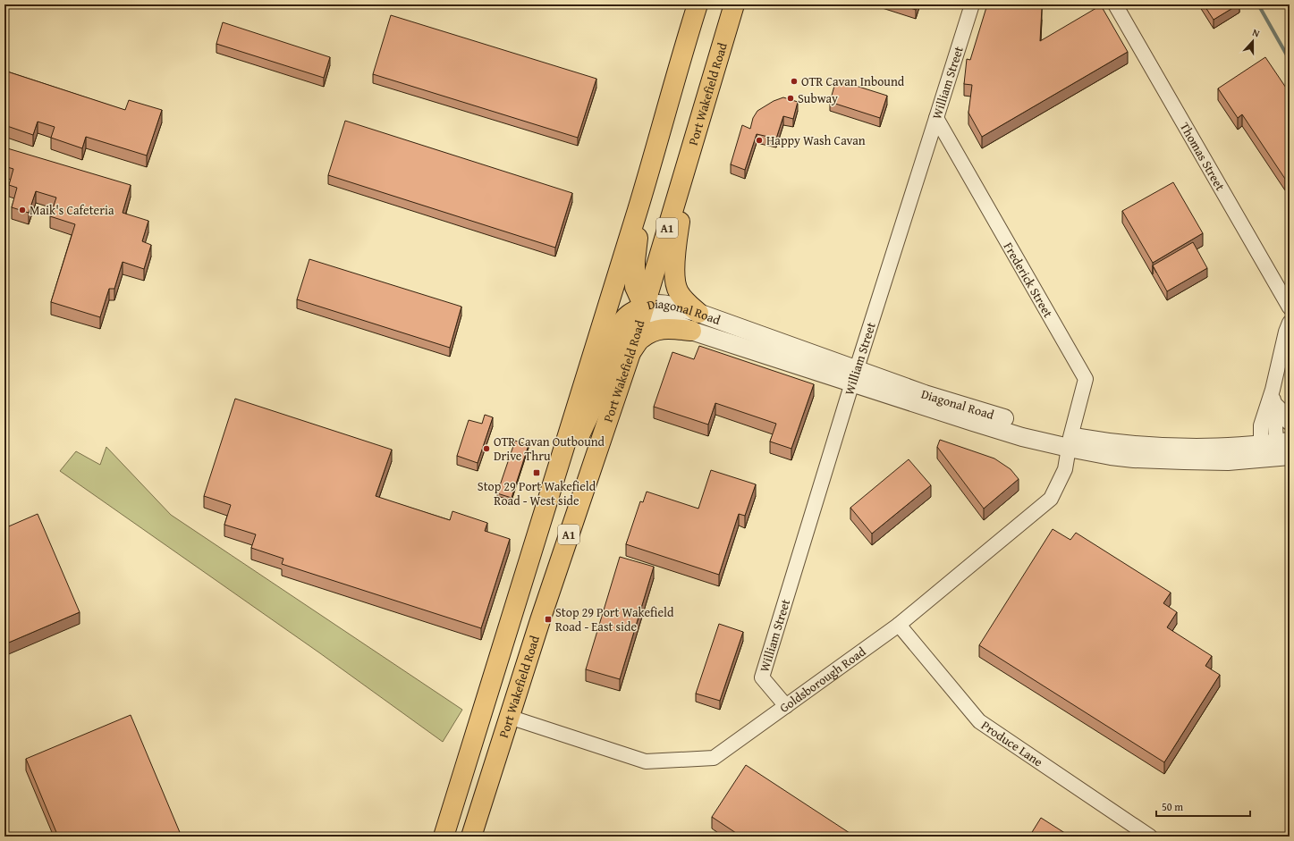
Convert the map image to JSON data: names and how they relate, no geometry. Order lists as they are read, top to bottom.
{
  "streets": {
    "highway": ["Port Wakefield Road", "A1"],
    "street": [
      "William Street",
      "Thomas Street",
      "Frederick Street",
      "Diagonal Road",
      "Goldsborough Road",
      "Produce Lane"
    ]
  },
  "crossings": [
    ["William Street", "Frederick Street"],
    ["William Street", "Diagonal Road"],
    ["William Street", "Goldsborough Road"],
    ["Port Wakefield Road", "Diagonal Road"],
    ["Port Wakefield Road", "Goldsborough Road"],
    ["Frederick Street", "Diagonal Road"],
    ["Frederick Street", "Goldsborough Road"],
    ["Diagonal Road", "Goldsborough Road"],
    ["Goldsborough Road", "Produce Lane"]
  ],
  "places": {
    "other": [
      "OTR Cavan Inbound",
      "Subway",
      "Happy Wash Cavan",
      "Maik's Cafeteria",
      "OTR Cavan Outbound Drive Thru"
    ],
    "transit": ["Stop 29 Port Wakefield Road - West side", "Stop 29 Port Wakefield Road - East side"]
  },
  "scale_bar": "50 m",
  "north": "top"
}
